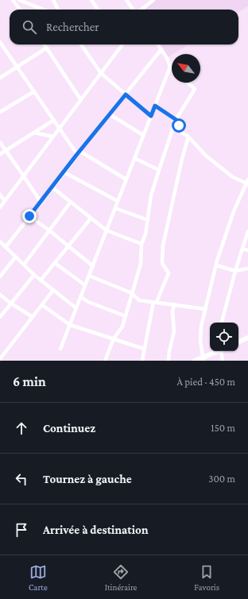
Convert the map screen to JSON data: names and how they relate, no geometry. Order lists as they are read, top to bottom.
{
  "north": "top left",
  "page": {
    "search": "Rechercher",
    "heading": ["6 min", "À pied · 450 m"],
    "list": [
      ["Continuez", "150 m"],
      ["Tournez à gauche", "300 m"],
      "Arrivée à destination"
    ],
    "nav": ["Carte", "Itinéraire", "Favoris"]
  }
}
